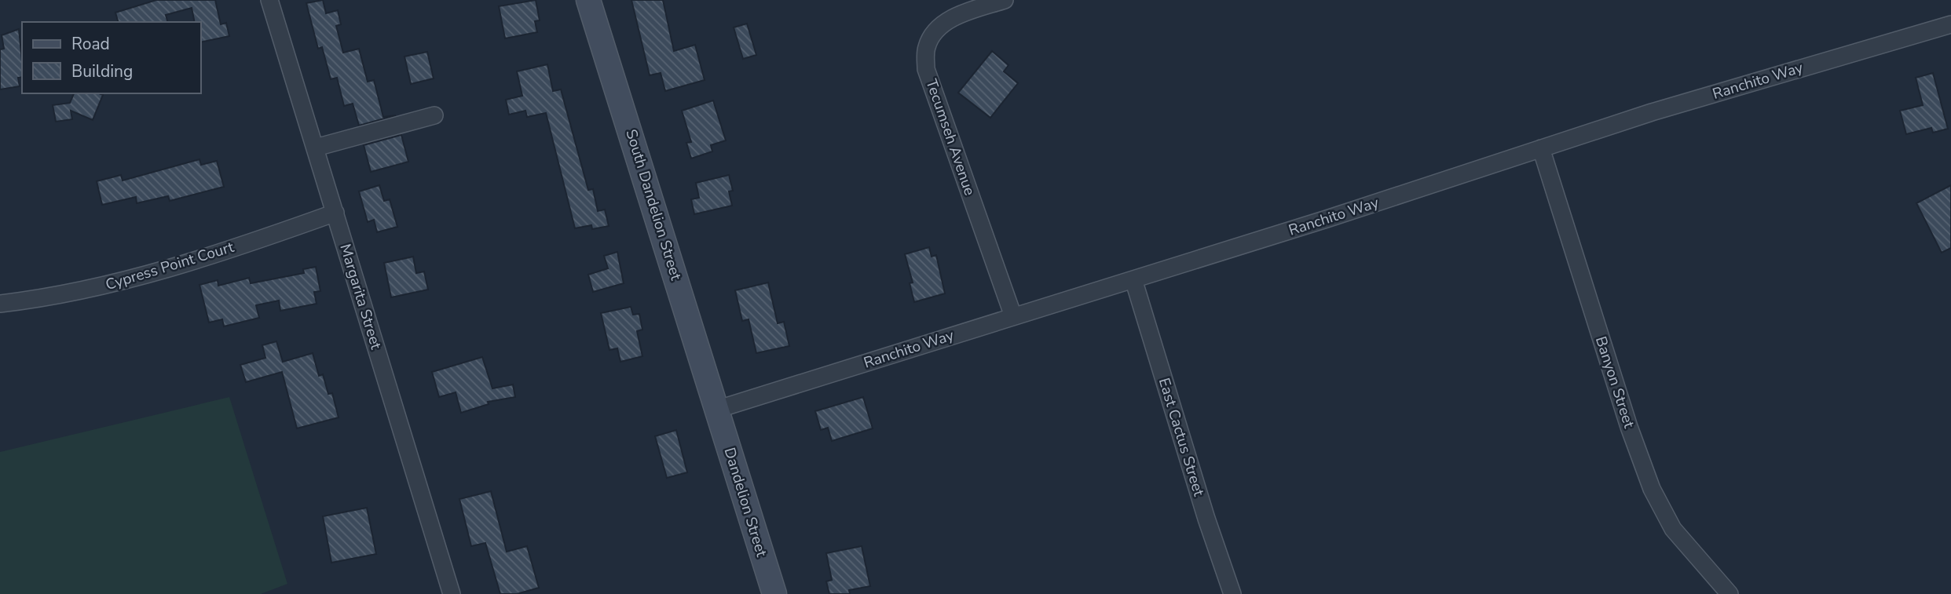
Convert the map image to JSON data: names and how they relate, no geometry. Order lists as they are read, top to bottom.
{
  "streets": {
    "street": [
      "Ranchito Way",
      "Tecumseh Avenue",
      "South Dandelion Street",
      "Cypress Point Court",
      "Margarita Street",
      "Banyon Street",
      "East Cactus Street",
      "Dandelion Street"
    ]
  },
  "crossings": [
    ["Ranchito Way", "Tecumseh Avenue"],
    ["Ranchito Way", "South Dandelion Street"],
    ["Ranchito Way", "Banyon Street"],
    ["Ranchito Way", "East Cactus Street"],
    ["Ranchito Way", "Dandelion Street"],
    ["South Dandelion Street", "Dandelion Street"],
    ["Cypress Point Court", "Margarita Street"]
  ],
  "legend": ["Road", "Building"]
}
